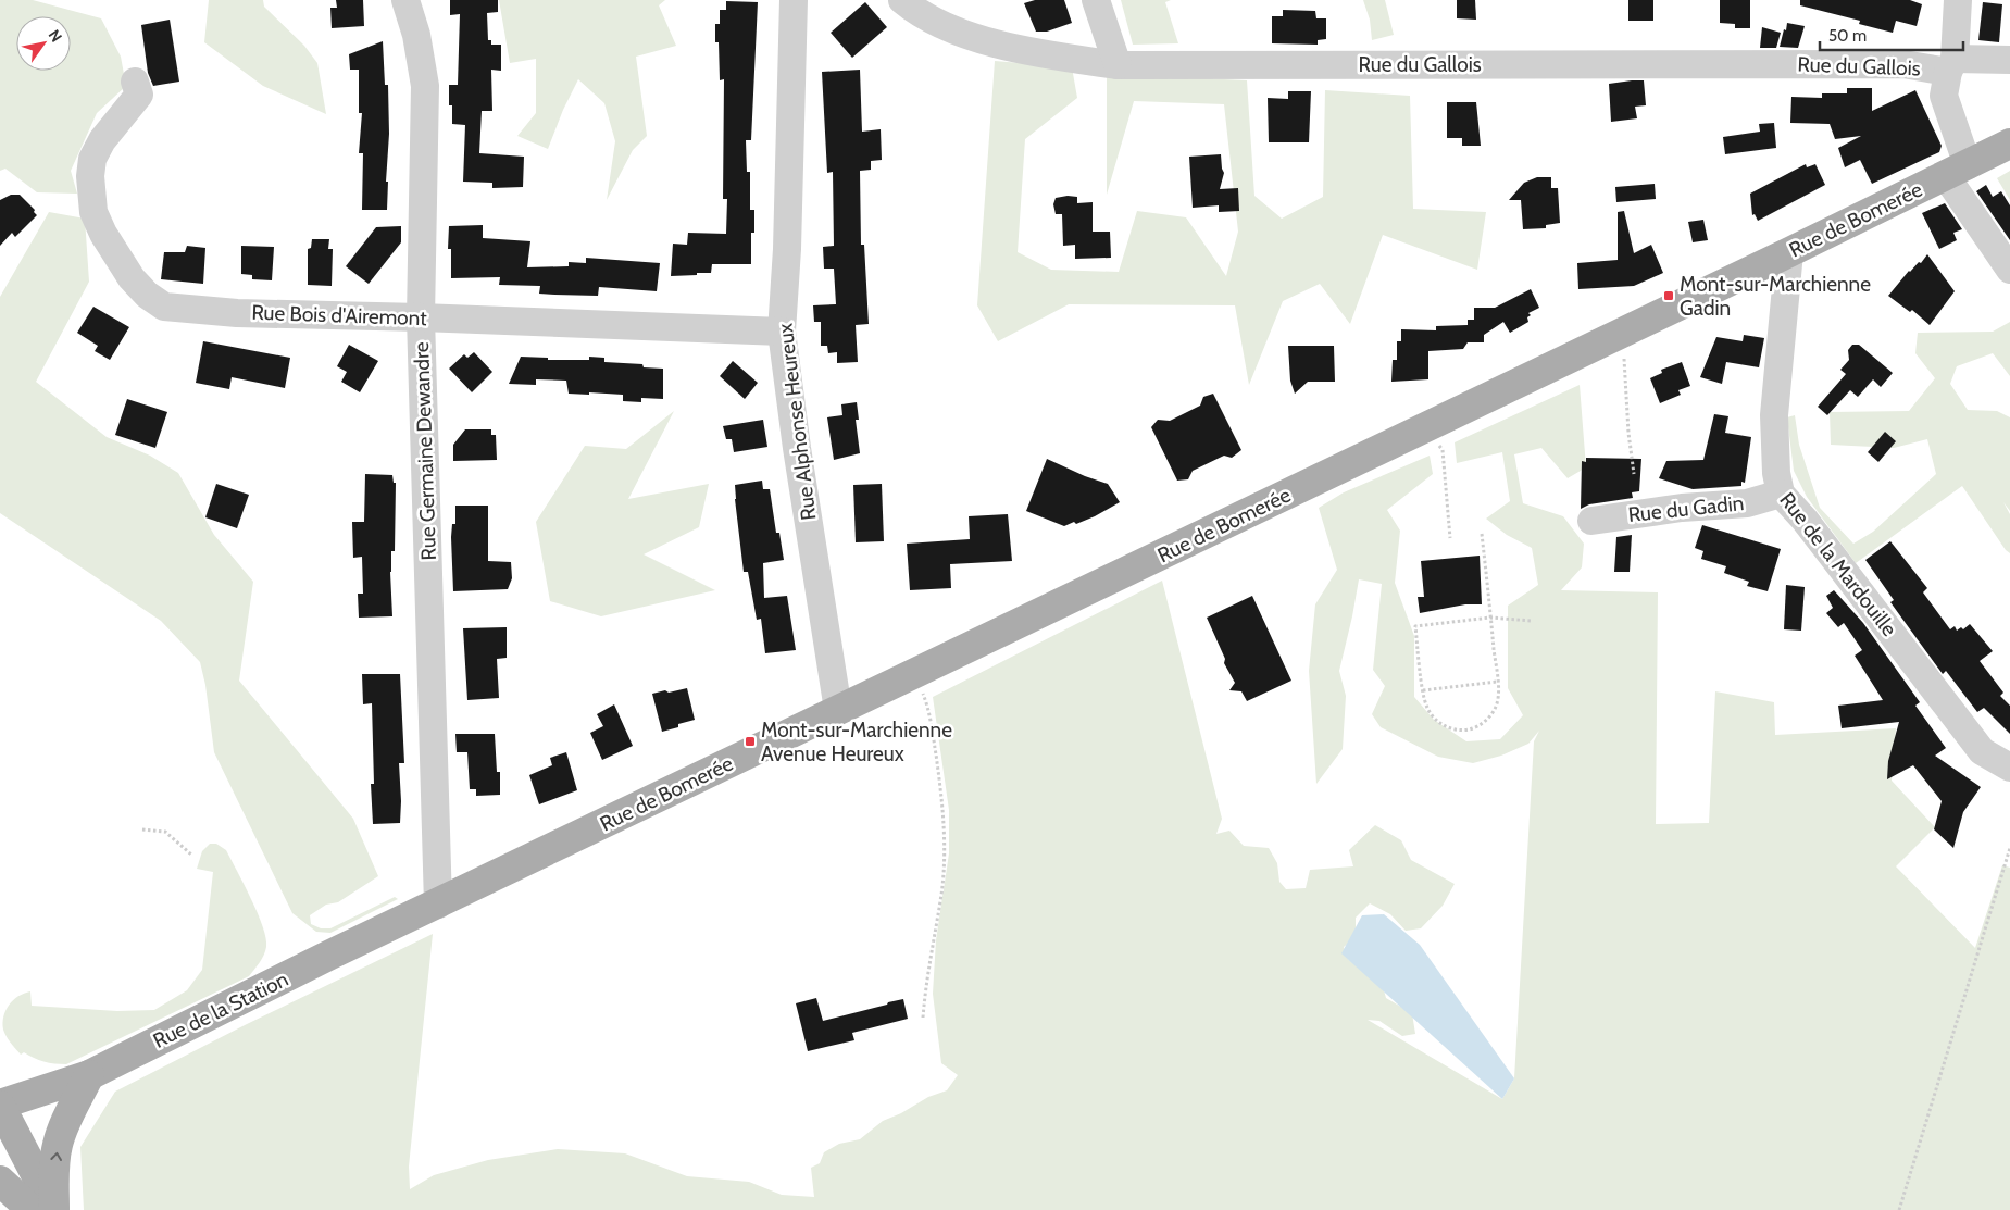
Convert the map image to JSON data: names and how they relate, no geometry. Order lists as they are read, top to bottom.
{
  "streets": {
    "main road": ["Rue de Bomerée", "Rue de la Station"],
    "street": [
      "Rue du Gallois",
      "Rue Bois d'Airemont",
      "Rue Alphonse Heureux",
      "Rue Germaine Dewandre",
      "Rue du Gadin",
      "Rue de la Mardouille"
    ]
  },
  "crossings": [
    ["Rue de Bomerée", "Rue Alphonse Heureux"],
    ["Rue de Bomerée", "Rue Germaine Dewandre"],
    ["Rue de Bomerée", "Rue de la Mardouille"],
    ["Rue de Bomerée", "Rue de la Station"],
    ["Rue Bois d'Airemont", "Rue Alphonse Heureux"],
    ["Rue Bois d'Airemont", "Rue Germaine Dewandre"],
    ["Rue Germaine Dewandre", "Rue de la Station"],
    ["Rue du Gadin", "Rue de la Mardouille"]
  ],
  "places": {
    "transit": ["Mont-sur-Marchienne Gadin", "Mont-sur-Marchienne Avenue Heureux"]
  },
  "scale_bar": "50 m",
  "north": "top right"
}
